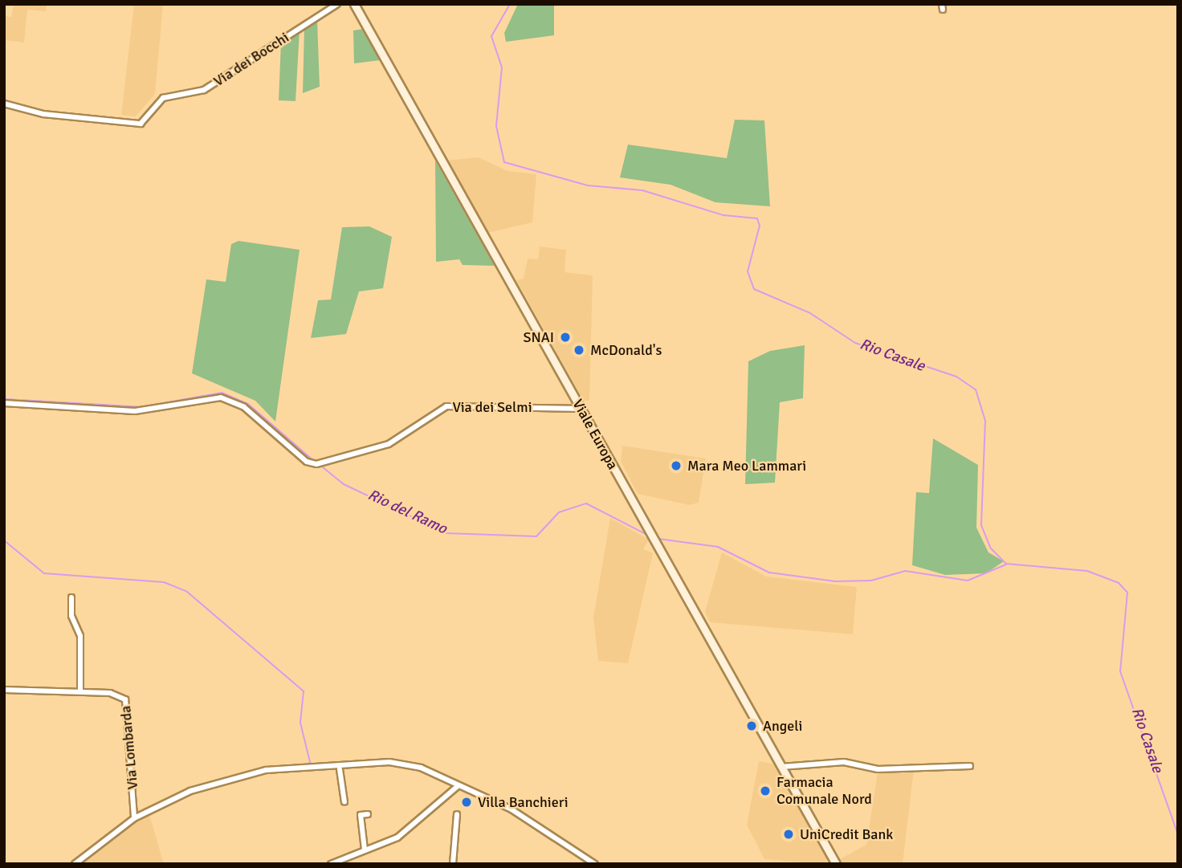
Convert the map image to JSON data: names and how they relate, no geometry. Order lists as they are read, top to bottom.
{
  "streets": {
    "main road": ["Viale Europa"],
    "street": ["Via dei Bocchi", "Via dei Selmi", "Via Lombarda"]
  },
  "crossings": [
    ["Via dei Selmi", "Viale Europa"]
  ],
  "water": ["Rio Casale", "Rio del Ramo"],
  "places": [
    "SNAI",
    "McDonald's",
    "Mara Meo Lammari",
    "Angeli",
    "Farmacia Comunale Nord",
    "Villa Banchieri",
    "UniCredit Bank"
  ]
}
